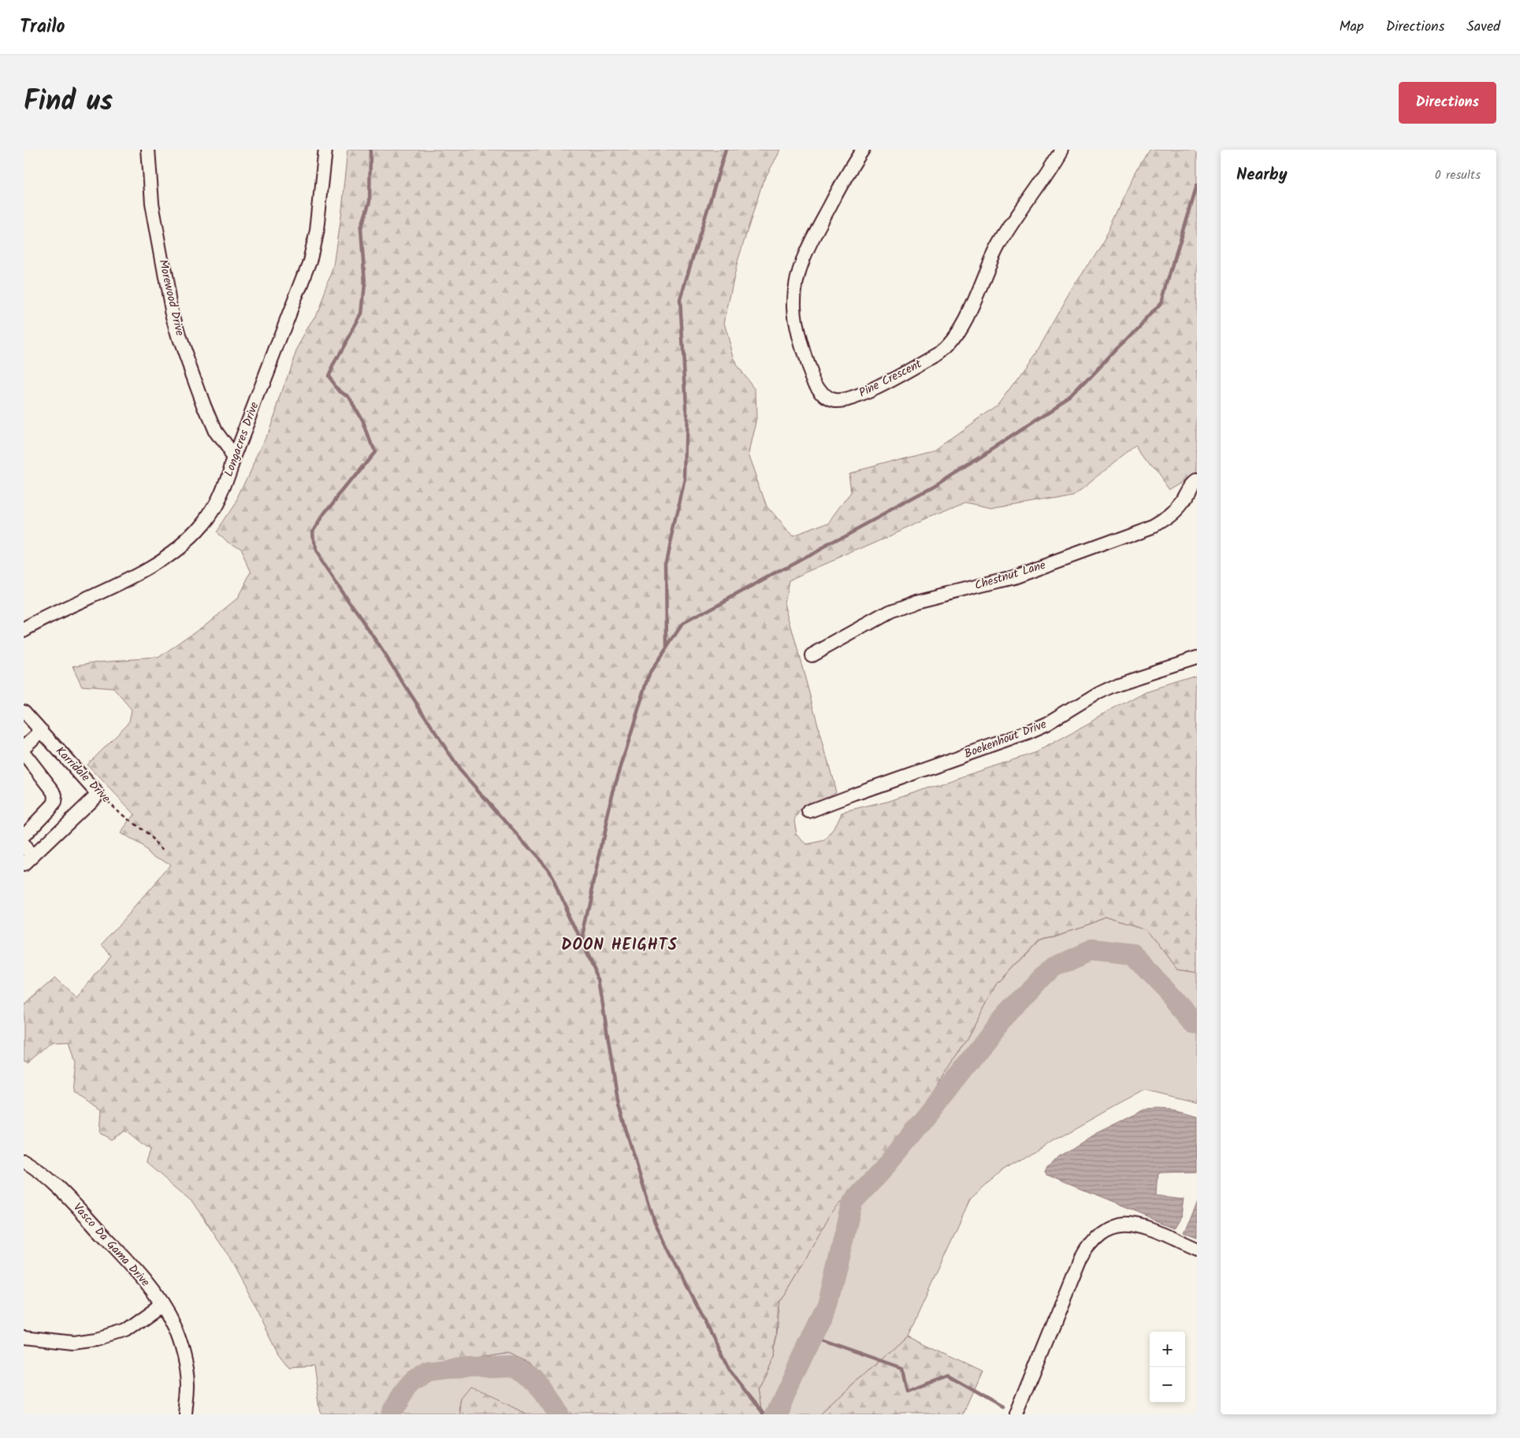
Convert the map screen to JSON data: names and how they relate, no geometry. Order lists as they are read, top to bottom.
{
  "streets": {
    "street": [
      "Morewood Drive",
      "Pine Crescent",
      "Longacres Drive",
      "Chestnut Lane",
      "Boekenhout Drive",
      "Karridale Drive",
      "Vasco Da Gama Drive"
    ]
  },
  "crossings": [
    ["Morewood Drive", "Longacres Drive"]
  ],
  "districts": ["DOON HEIGHTS"],
  "page": {
    "header": "Trailo",
    "nav": ["Map", "Directions", "Saved"],
    "title": "Find us",
    "buttons": "Directions",
    "heading": ["Nearby", "0 results"],
    "map_buttons": ["+", "−"]
  }
}
